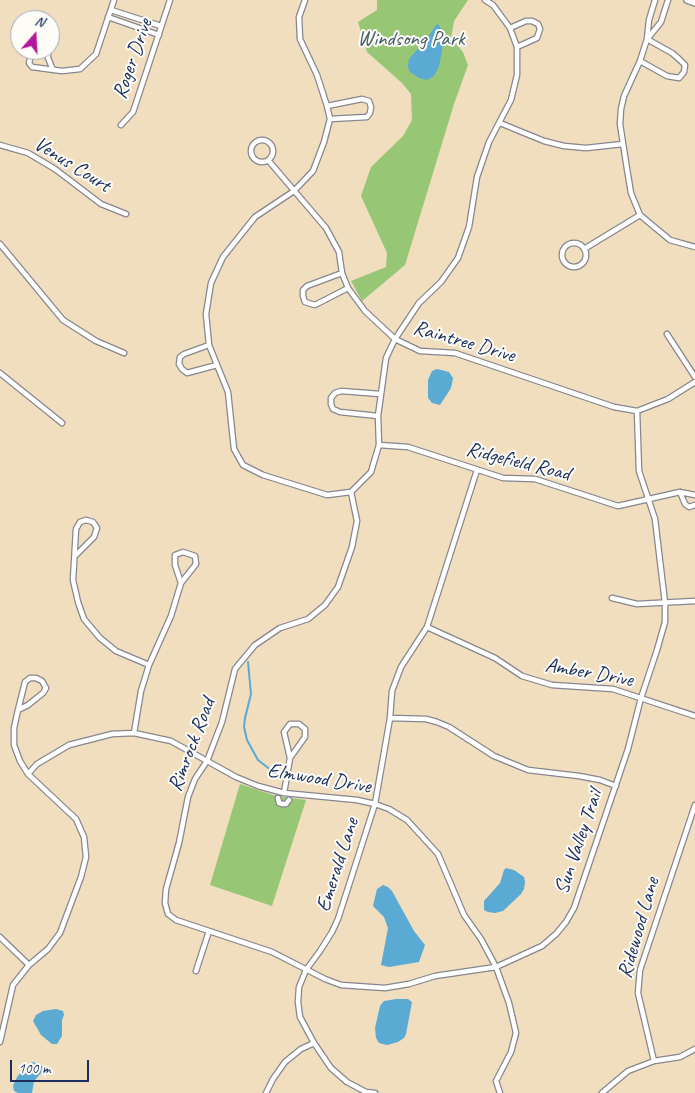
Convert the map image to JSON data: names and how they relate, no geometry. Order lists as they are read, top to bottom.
{
  "streets": {
    "street": [
      "Roger Drive",
      "Venus Court",
      "Raintree Drive",
      "Ridgefield Road",
      "Amber Drive",
      "Rimrock Road",
      "Elmwood Drive",
      "Sun Valley Trail",
      "Emerald Lane",
      "Ridewood Lane"
    ]
  },
  "crossings": [
    ["Raintree Drive", "Sun Valley Trail"],
    ["Ridgefield Road", "Sun Valley Trail"],
    ["Ridgefield Road", "Emerald Lane"],
    ["Amber Drive", "Sun Valley Trail"],
    ["Amber Drive", "Emerald Lane"],
    ["Rimrock Road", "Elmwood Drive"],
    ["Rimrock Road", "Sun Valley Trail"],
    ["Rimrock Road", "Emerald Lane"],
    ["Elmwood Drive", "Sun Valley Trail"],
    ["Elmwood Drive", "Emerald Lane"],
    ["Sun Valley Trail", "Emerald Lane"]
  ],
  "parks": ["Windsong Park"],
  "scale_bar": "100 m",
  "north": "top"
}
